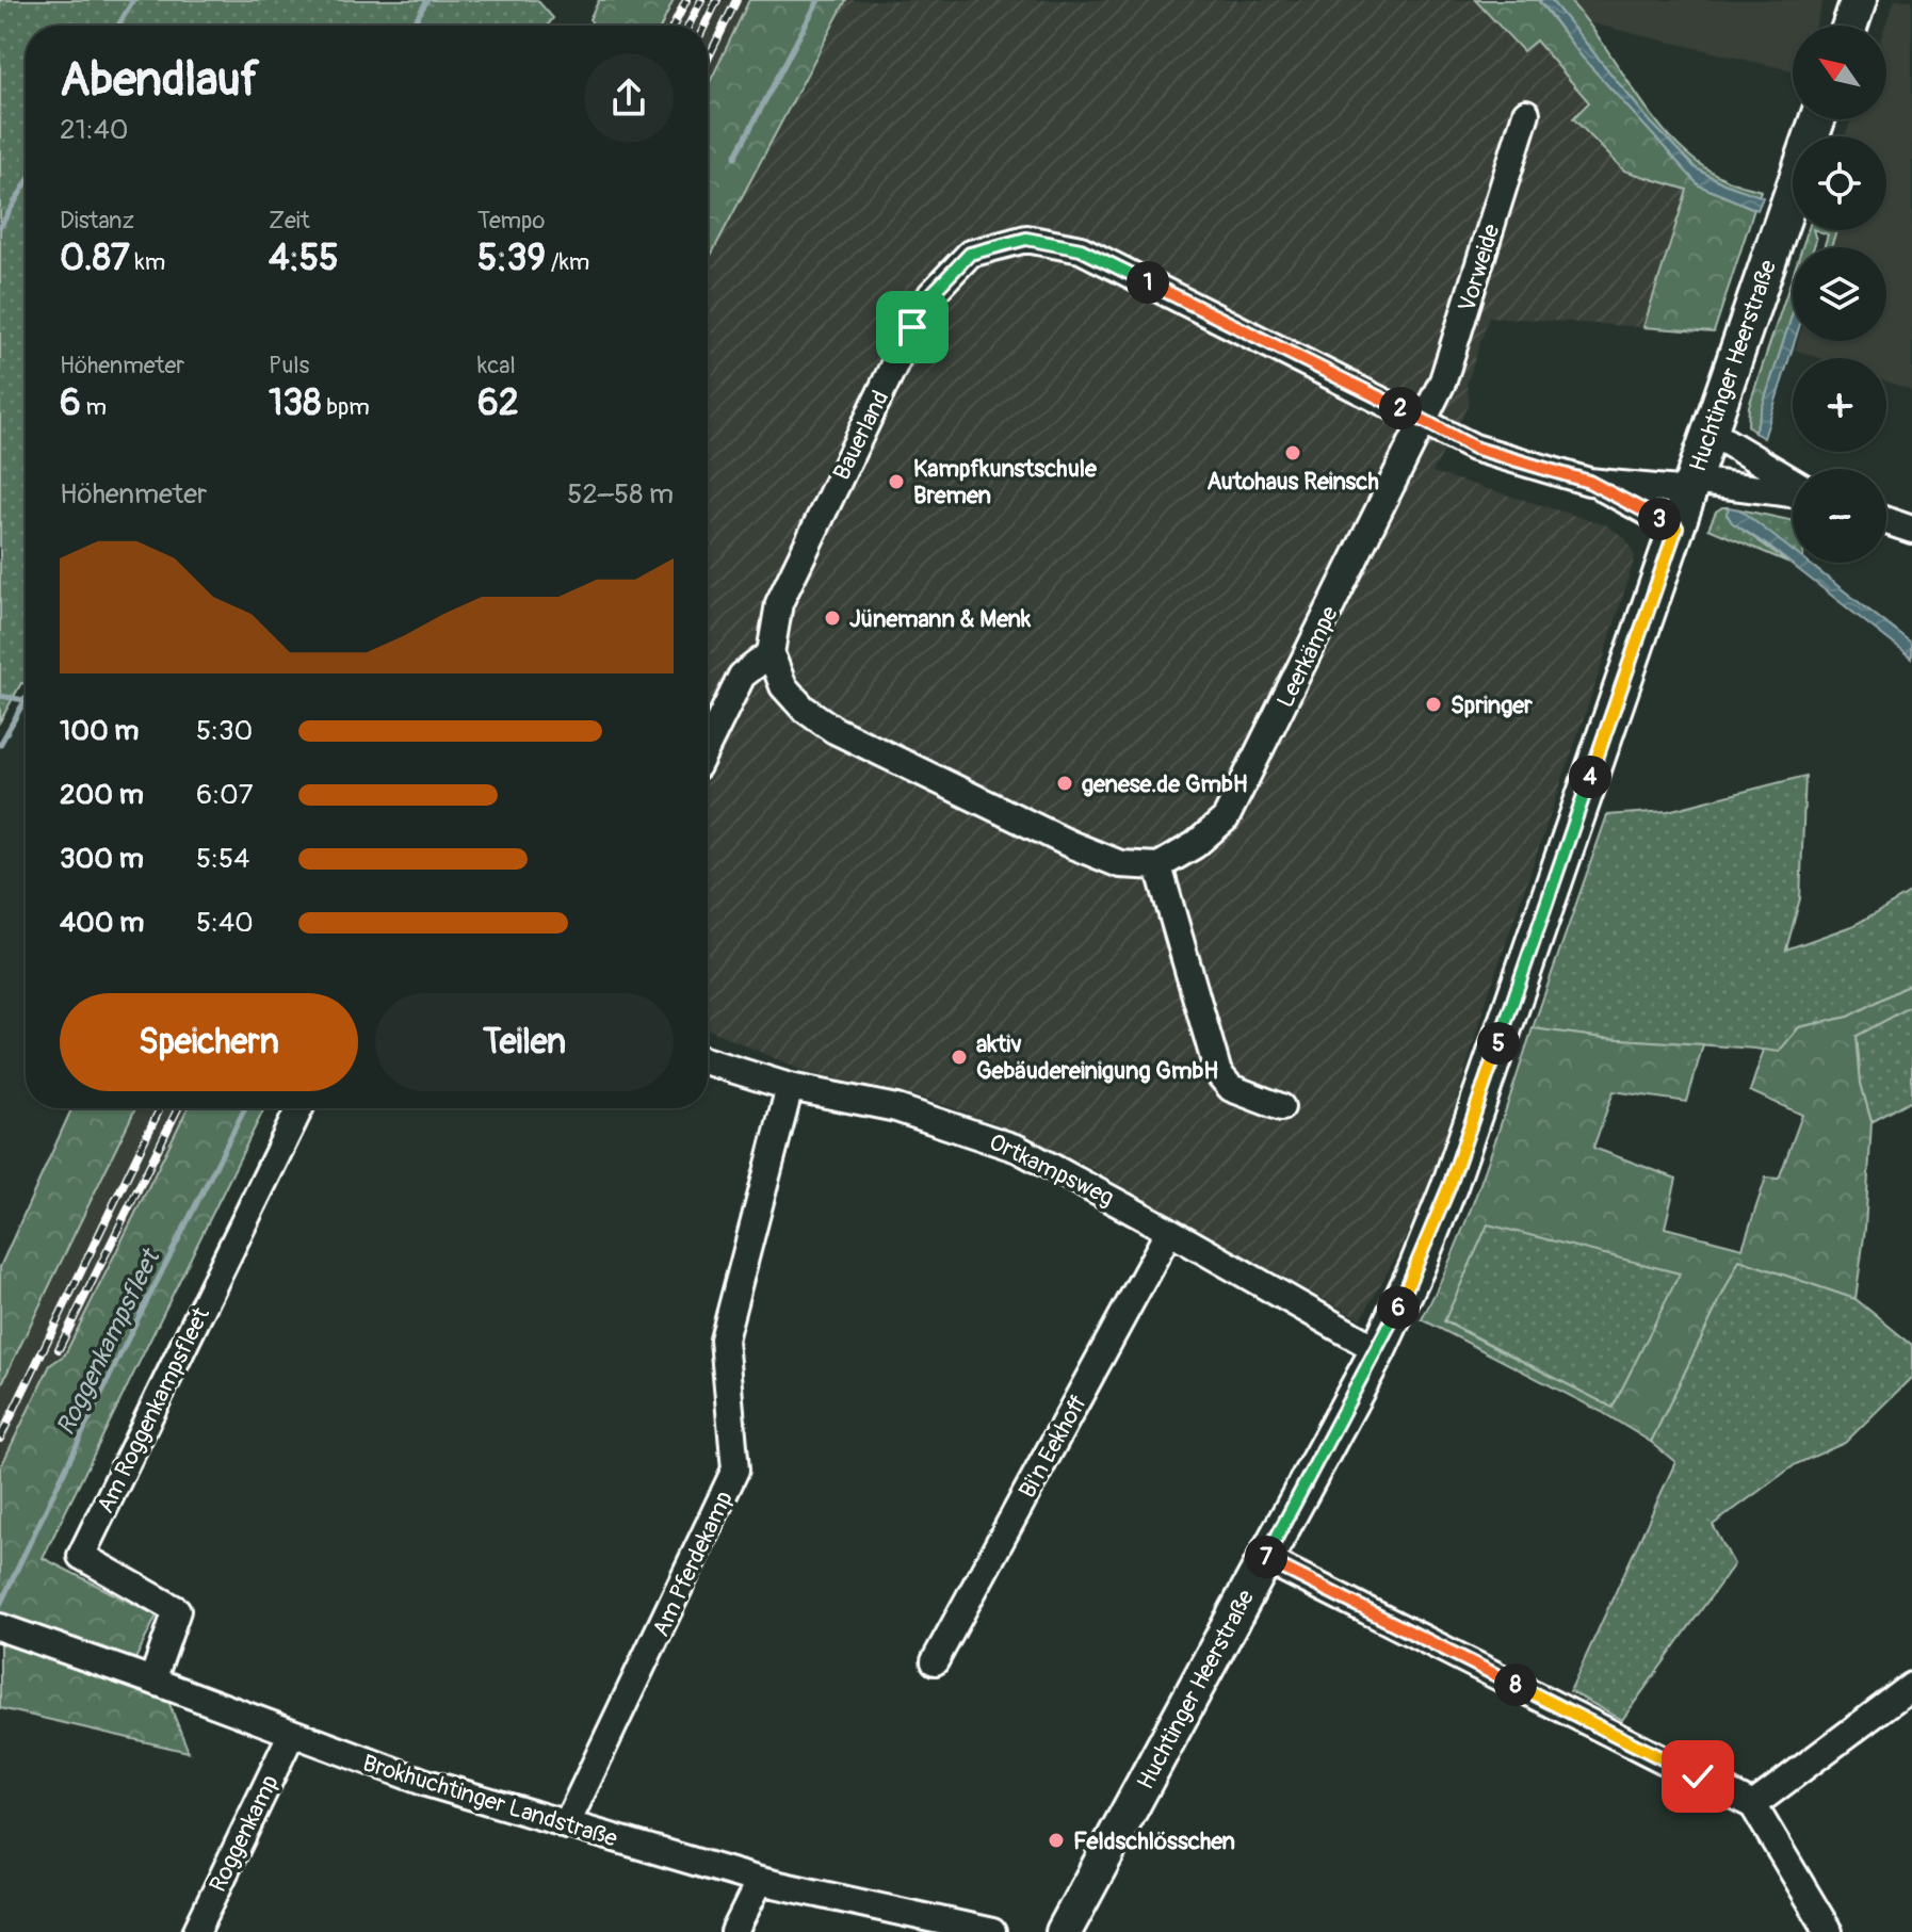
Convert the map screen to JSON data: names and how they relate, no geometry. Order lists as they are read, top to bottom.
{
  "streets": {
    "main road": ["Huchtinger Heerstraße"],
    "street": [
      "Vorweide",
      "Bauerland",
      "Leerkämpe",
      "Ortkampsweg",
      "Am Roggenkampsfleet",
      "Bi'n Eekhoff",
      "Am Pferdekamp",
      "Brokhuchtinger Landstraße",
      "Roggenkamp"
    ]
  },
  "crossings": [
    ["Vorweide", "Bauerland"],
    ["Vorweide", "Leerkämpe"],
    ["Huchtinger Heerstraße", "Bauerland"],
    ["Huchtinger Heerstraße", "Ortkampsweg"],
    ["Bauerland", "Leerkämpe"],
    ["Ortkampsweg", "Bi'n Eekhoff"],
    ["Ortkampsweg", "Am Pferdekamp"],
    ["Am Roggenkampsfleet", "Brokhuchtinger Landstraße"],
    ["Am Pferdekamp", "Brokhuchtinger Landstraße"],
    ["Brokhuchtinger Landstraße", "Roggenkamp"]
  ],
  "water": ["Roggenkampsfleet"],
  "places": [
    "Autohaus Reinsch",
    "Kampfkunstschule Bremen",
    "Jünemann & Menk",
    "Springer",
    "genese.de GmbH",
    "aktiv Gebäudereinigung GmbH",
    "Feldschlösschen"
  ],
  "north": "top left",
  "page": {
    "map_buttons": ["+", "−"],
    "heading": ["Abendlauf", "21:40"],
    "stats": [
      ["Distanz", "0.87 km"],
      ["Zeit", "4:55"],
      ["Tempo", "5:39 /km"],
      ["Höhenmeter", "6 m"],
      ["Puls", "138 bpm"],
      ["kcal", "62"]
    ],
    "pins": [
      "1",
      "2",
      "3",
      "4",
      "5",
      "6",
      "7",
      "8"
    ],
    "chart": ["Höhenmeter", "52–58 m"],
    "list": [
      {
        "name": "100 m",
        "note": "5:30"
      },
      {
        "name": "200 m",
        "note": "6:07"
      },
      {
        "name": "300 m",
        "note": "5:54"
      },
      {
        "name": "400 m",
        "note": "5:40"
      }
    ],
    "buttons": ["Speichern", "Teilen"]
  }
}
